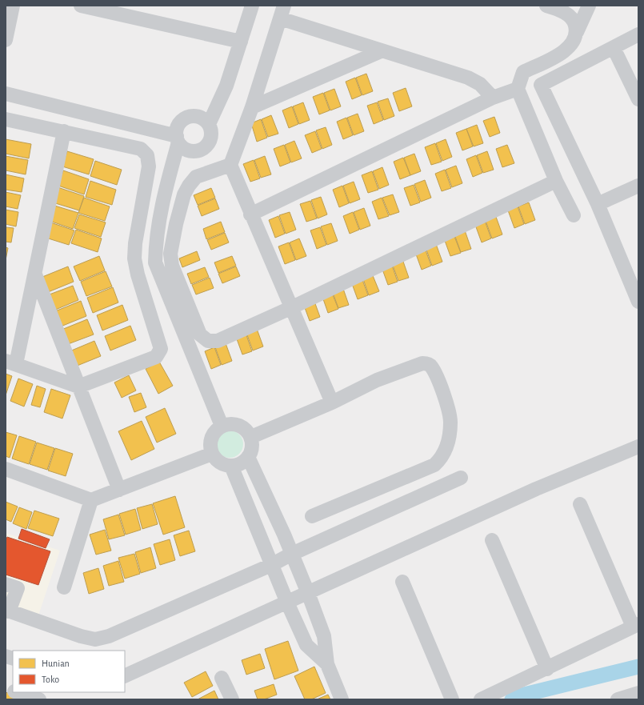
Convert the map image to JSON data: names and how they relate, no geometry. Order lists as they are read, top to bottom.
{
  "legend": ["Hunian", "Toko"]
}
